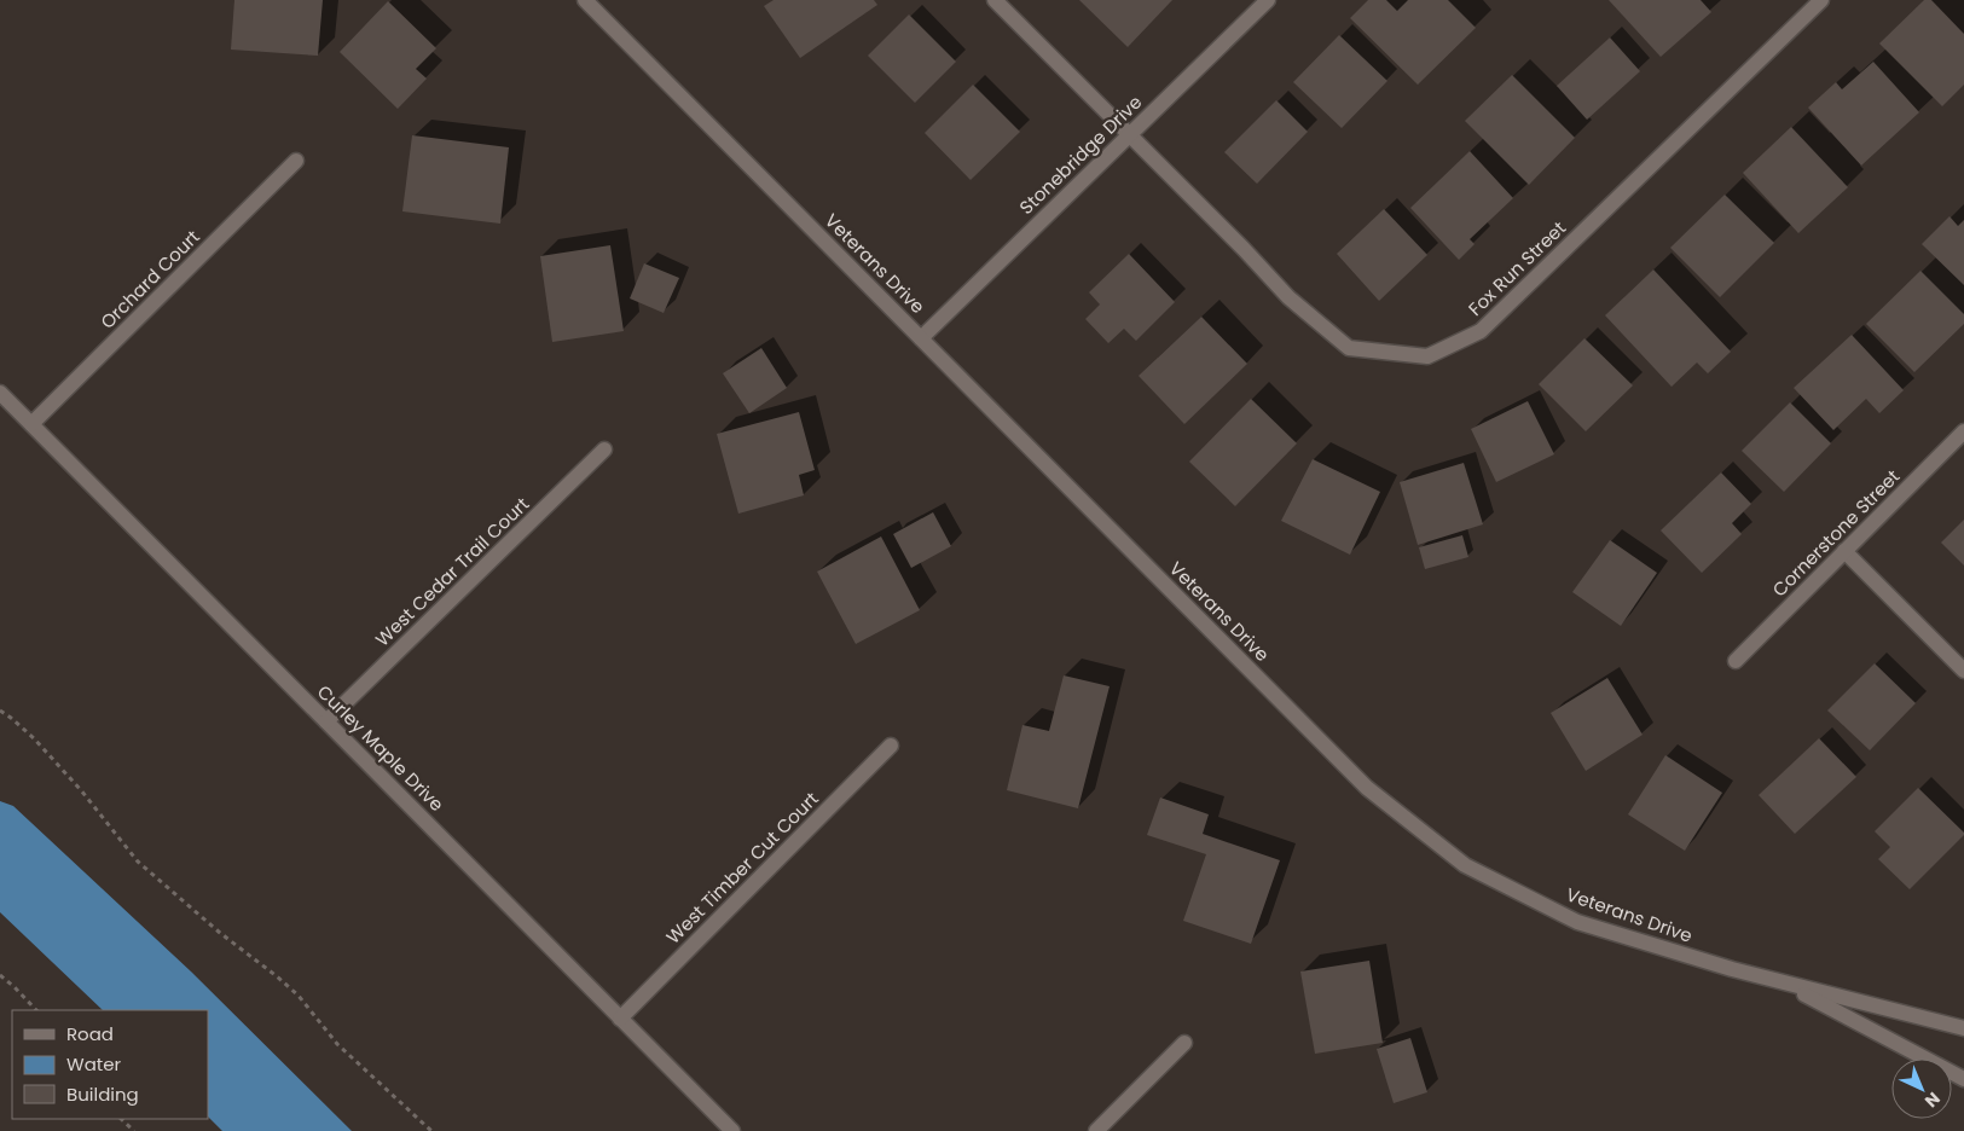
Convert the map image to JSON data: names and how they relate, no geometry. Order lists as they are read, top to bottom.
{
  "streets": {
    "street": [
      "Stonebridge Drive",
      "Veterans Drive",
      "Fox Run Street",
      "Orchard Court",
      "Cornerstone Street",
      "West Cedar Trail Court",
      "Curley Maple Drive",
      "West Timber Cut Court"
    ]
  },
  "crossings": [
    ["Stonebridge Drive", "Veterans Drive"],
    ["Stonebridge Drive", "Fox Run Street"],
    ["Orchard Court", "Curley Maple Drive"],
    ["West Cedar Trail Court", "Curley Maple Drive"],
    ["Curley Maple Drive", "West Timber Cut Court"]
  ],
  "legend": ["Road", "Water", "Building"],
  "north": "bottom right"
}
